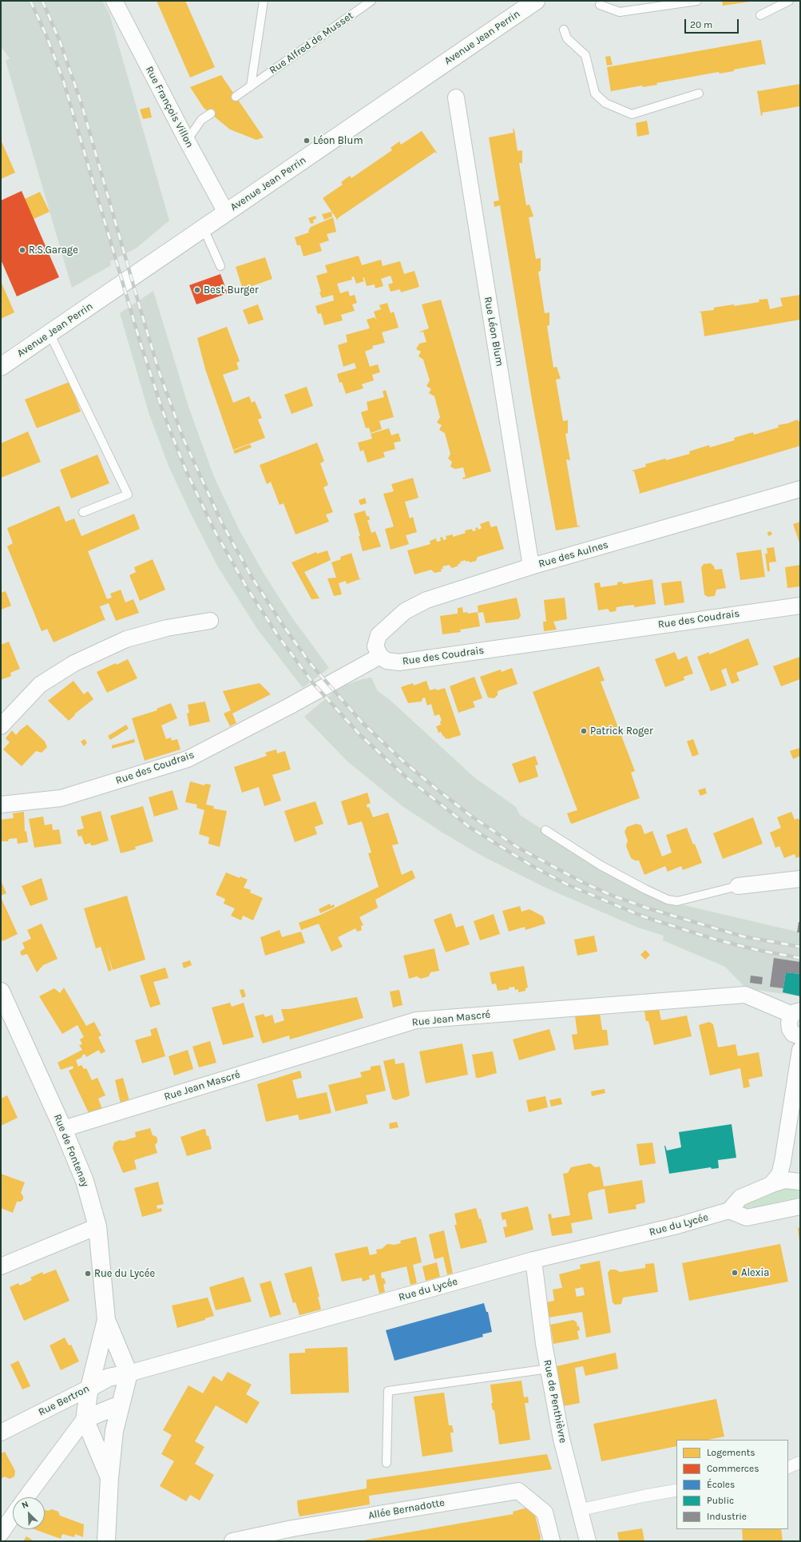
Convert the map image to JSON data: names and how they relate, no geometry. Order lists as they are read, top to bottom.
{
  "streets": {
    "main road": ["Avenue Jean Perrin", "Rue de Fontenay", "Rue Bertron"],
    "street": [
      "Rue François Villon",
      "Rue Léon Blum",
      "Rue des Aulnes",
      "Rue des Coudrais",
      "Rue Jean Mascré",
      "Rue du Lycée",
      "Rue de Penthièvre",
      "Allée Bernadotte"
    ],
    "lane": ["Rue Alfred de Musset"]
  },
  "crossings": [
    ["Avenue Jean Perrin", "Rue François Villon"],
    ["Rue Léon Blum", "Rue des Aulnes"],
    ["Rue des Aulnes", "Rue des Coudrais"],
    ["Rue Jean Mascré", "Rue de Fontenay"],
    ["Rue de Fontenay", "Rue du Lycée"],
    ["Rue de Fontenay", "Rue Bertron"],
    ["Rue du Lycée", "Rue Bertron"],
    ["Rue du Lycée", "Rue de Penthièvre"]
  ],
  "places": [
    "Léon Blum",
    "R.S.Garage",
    "Best Burger",
    "Patrick Roger",
    "Alexia",
    "Rue du Lycée"
  ],
  "legend": [
    "Logements",
    "Commerces",
    "Écoles",
    "Public",
    "Industrie"
  ],
  "scale_bar": "20 m",
  "north": "top left"
}
